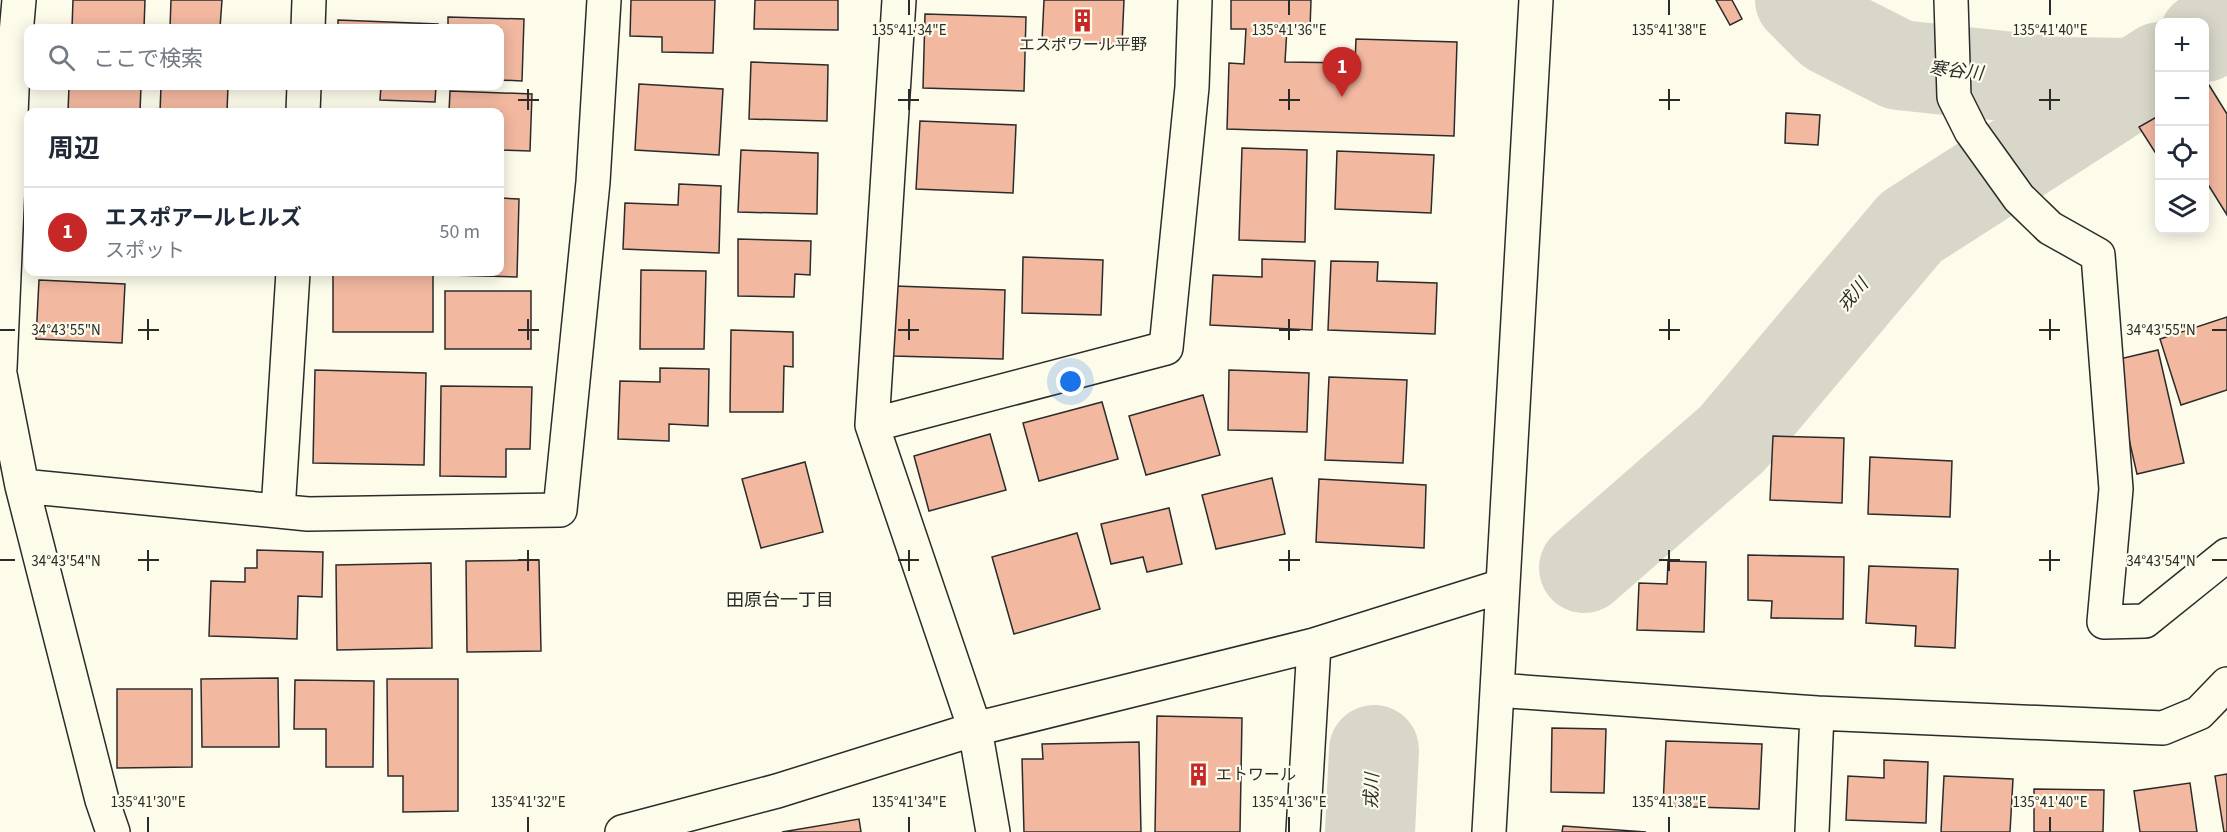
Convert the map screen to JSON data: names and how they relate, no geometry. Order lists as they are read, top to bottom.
{
  "districts": ["田原台一丁目"],
  "water": ["寒谷川", "戎川"],
  "places": {
    "building": ["エスポワール平野", "エトワール"]
  },
  "page": {
    "map_buttons": ["+", "−"],
    "search": "ここで検索",
    "pins": "1",
    "heading": "周辺",
    "list": [
      {
        "mark": "1",
        "name": "エスポアールヒルズ",
        "note": "スポット",
        "value": "50 m"
      }
    ]
  },
  "coordinates": [
    "135°41'34\"E",
    "135°41'36\"E",
    "135°41'38\"E",
    "135°41'40\"E",
    "34°43'55\"N",
    "34°43'54\"N",
    "135°41'30\"E",
    "135°41'32\"E"
  ]
}
